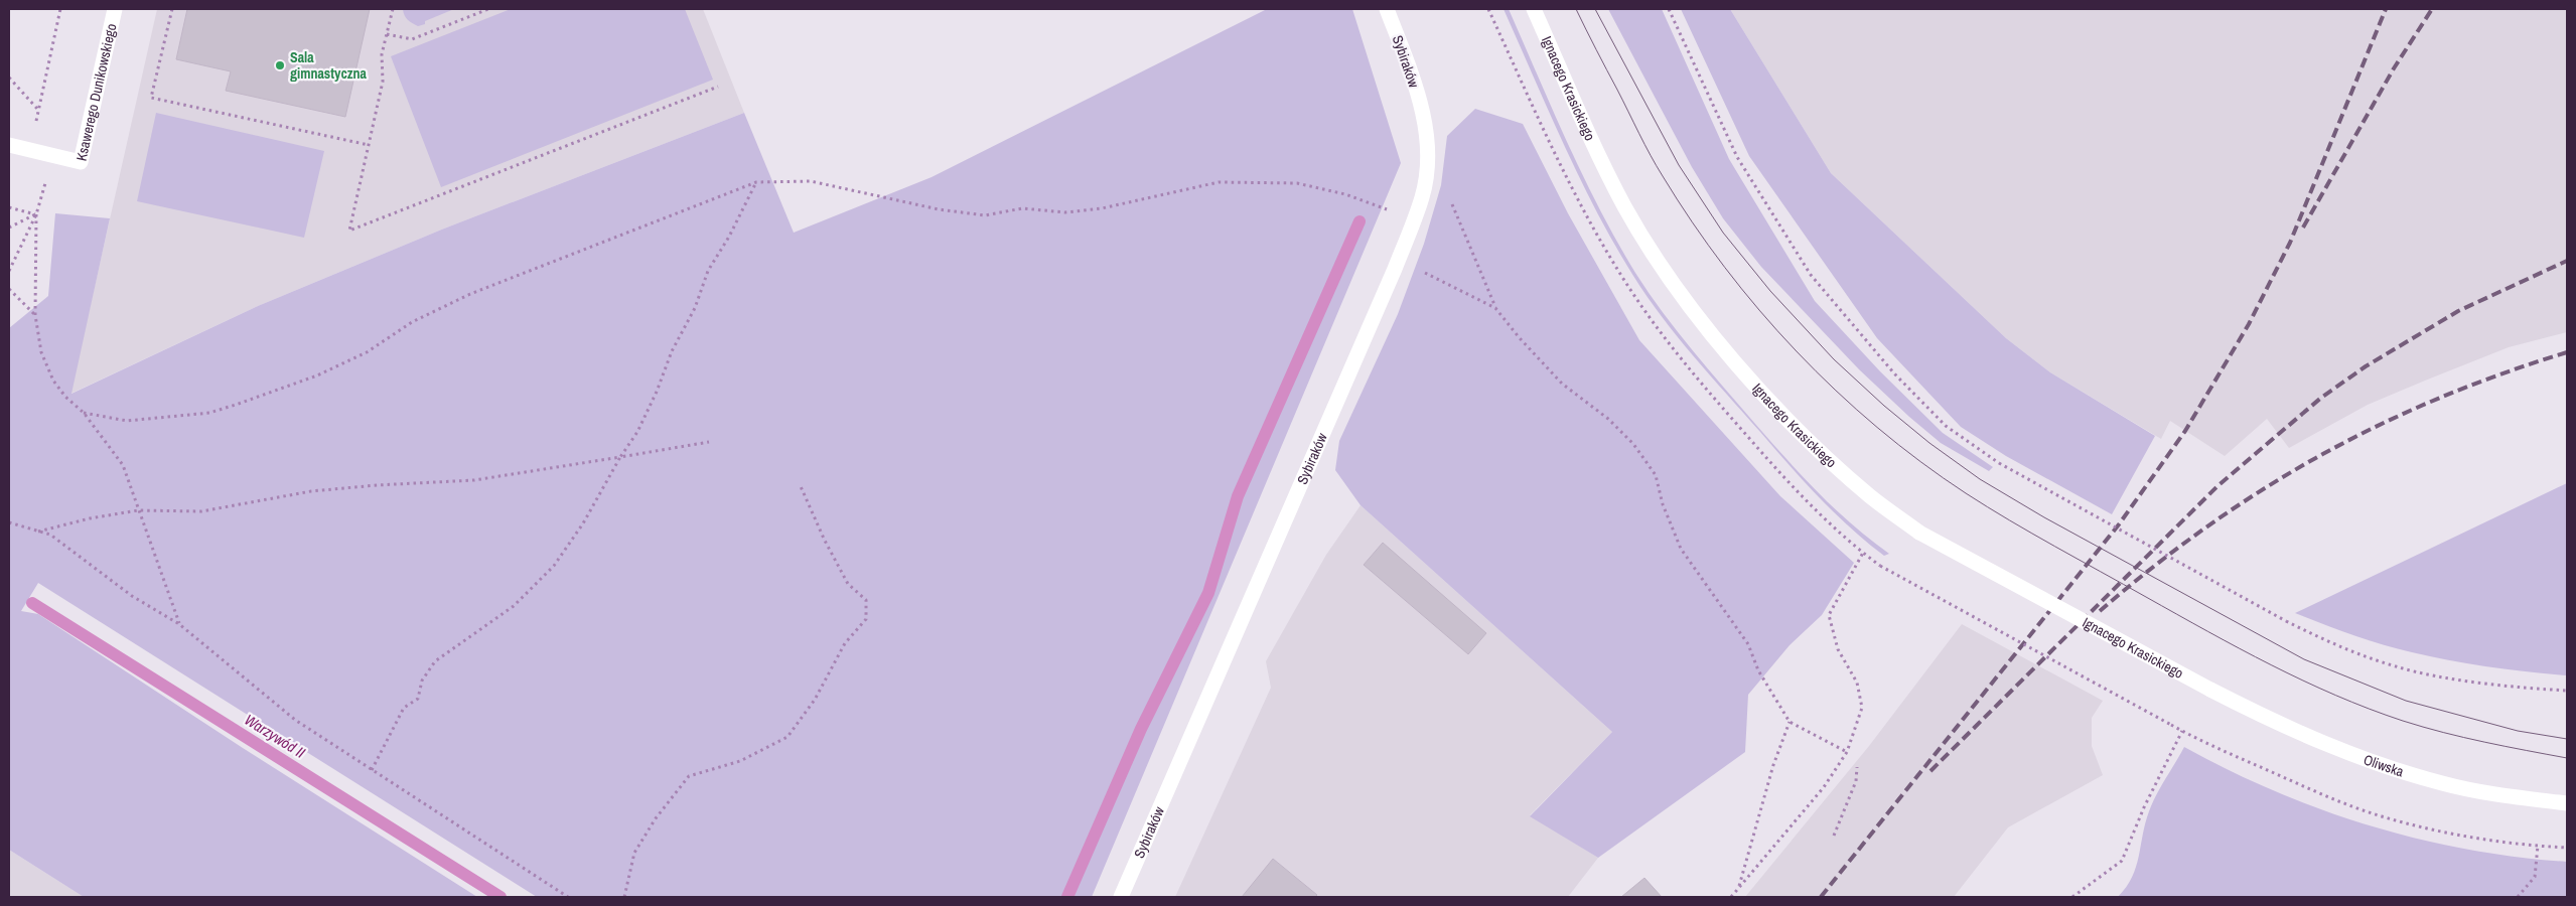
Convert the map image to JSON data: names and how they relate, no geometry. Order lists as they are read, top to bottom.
{
  "streets": {
    "street": [
      "Sybiraków",
      "Ksawerego Dunikowskiego",
      "Ignacego Krasickiego",
      "Oliwska"
    ]
  },
  "crossings": [
    ["Ignacego Krasickiego", "Oliwska"]
  ],
  "water": ["Warzywód II"],
  "places": ["Sala gimnastyczna"]
}
